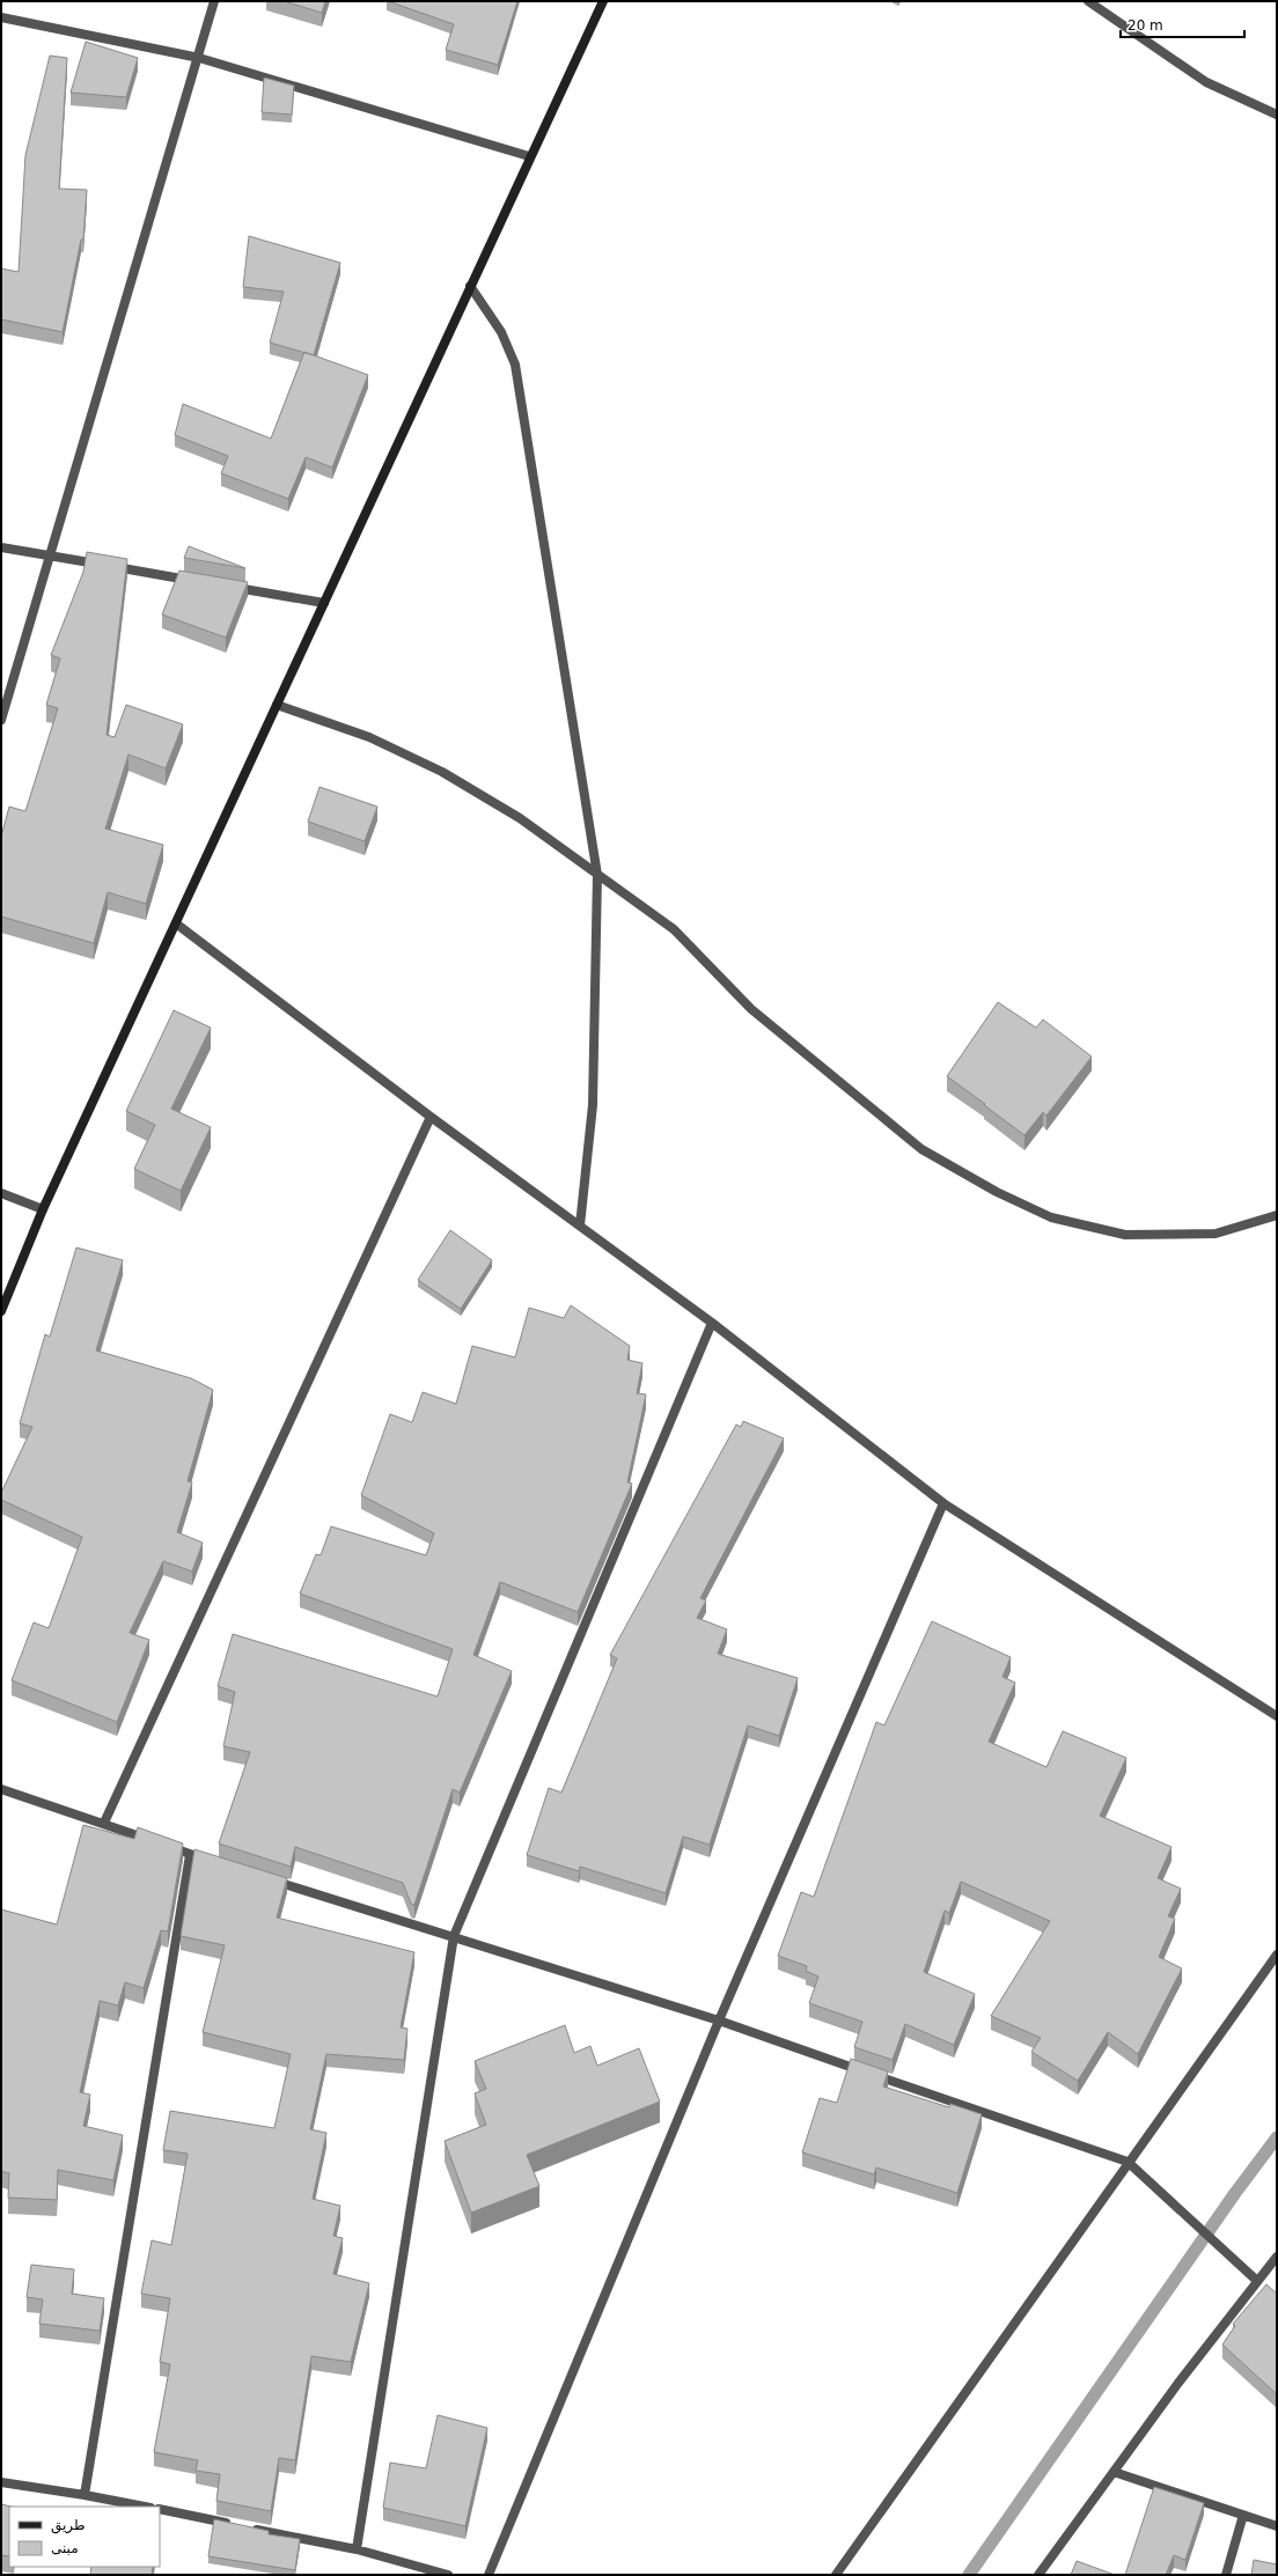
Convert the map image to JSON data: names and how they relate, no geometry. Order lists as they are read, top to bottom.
{
  "legend": ["طريق", "مبنى"],
  "scale_bar": "20 m"
}
